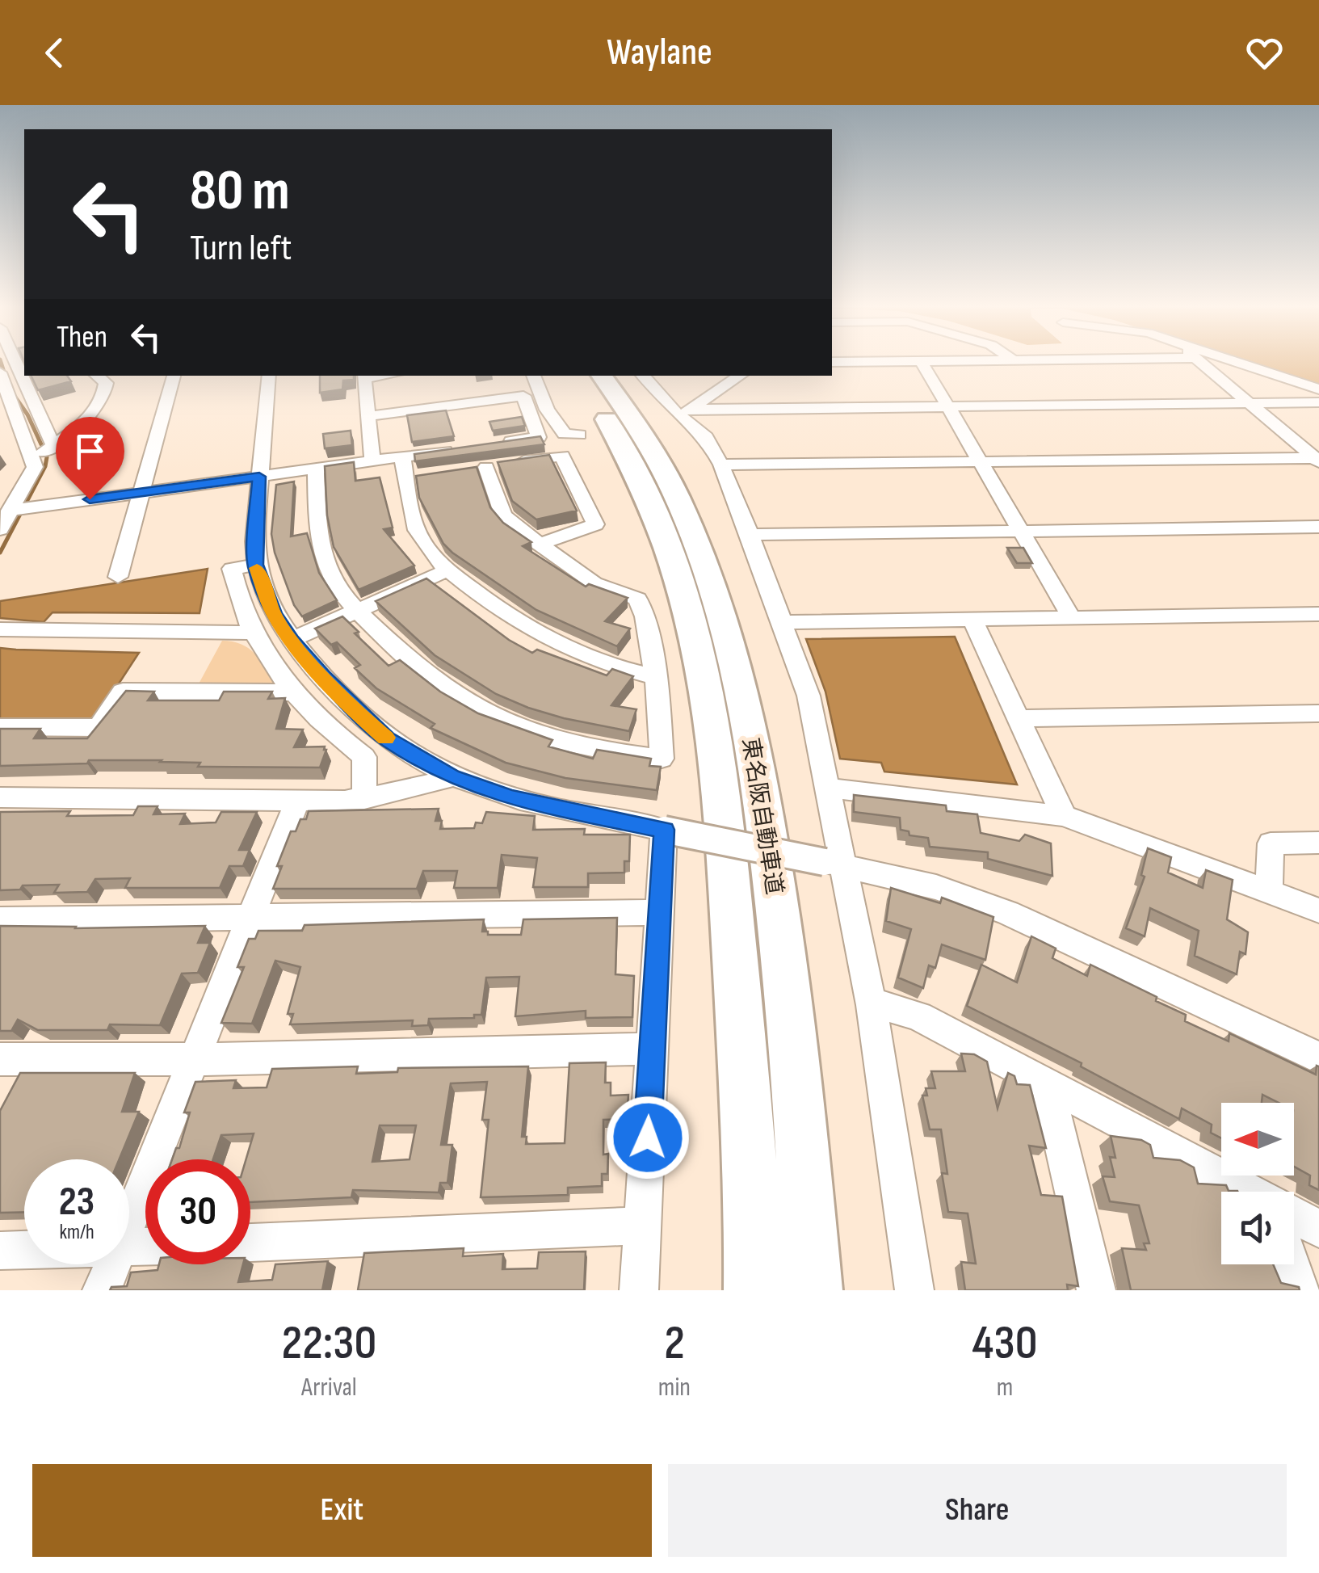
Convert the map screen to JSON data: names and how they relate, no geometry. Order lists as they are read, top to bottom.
{
  "streets": {
    "highway": ["東名阪自動車道"]
  },
  "north": "left",
  "page": {
    "header": "Waylane",
    "turn": ["80 m", "Turn left"],
    "then": "Then",
    "speed": "23 km/h",
    "limit": "30",
    "eta": [
      "22:30",
      "Arrival",
      "2",
      "min",
      "430",
      "m"
    ],
    "buttons": ["Exit", "Share"]
  }
}
